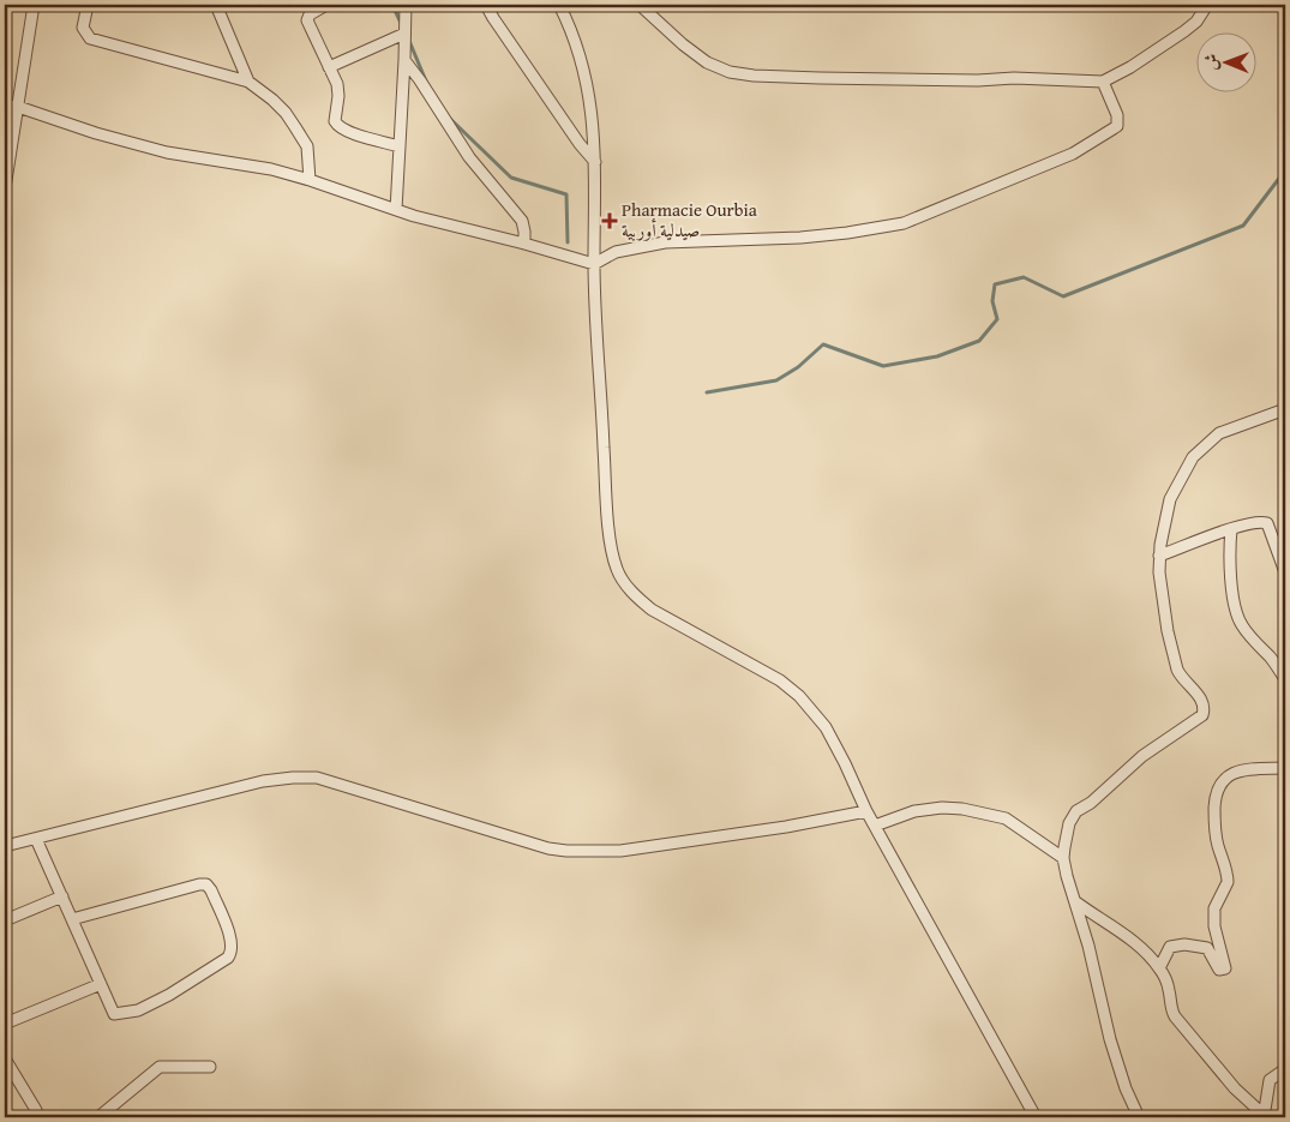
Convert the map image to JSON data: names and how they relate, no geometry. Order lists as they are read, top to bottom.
{
  "places": {
    "health": ["Pharmacie Ourbia صيدلية أوربية"]
  },
  "north": "left"
}
